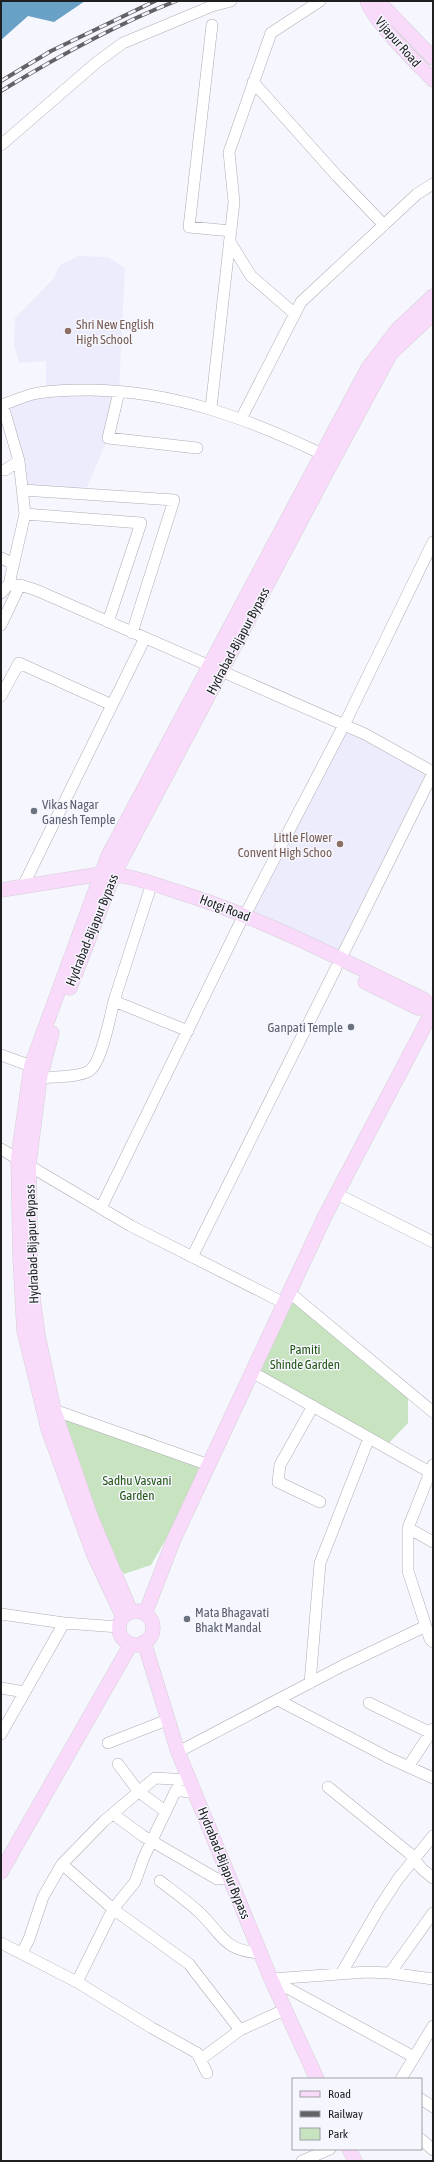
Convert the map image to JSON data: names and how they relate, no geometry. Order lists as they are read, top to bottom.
{
  "streets": {
    "main road": ["Vijapur Road", "Hydrabad-Bijapur Bypass", "Hotgi Road"]
  },
  "crossings": [
    ["Hydrabad-Bijapur Bypass", "Hotgi Road"]
  ],
  "parks": ["Pamiti Shinde Garden", "Sadhu Vasvani Garden"],
  "places": [
    "Shri New English High School",
    "Vikas Nagar Ganesh Temple",
    "Little Flower Convent High Schoo",
    "Ganpati Temple",
    "Mata Bhagavati Bhakt Mandal"
  ],
  "legend": ["Road", "Railway", "Park"]
}
